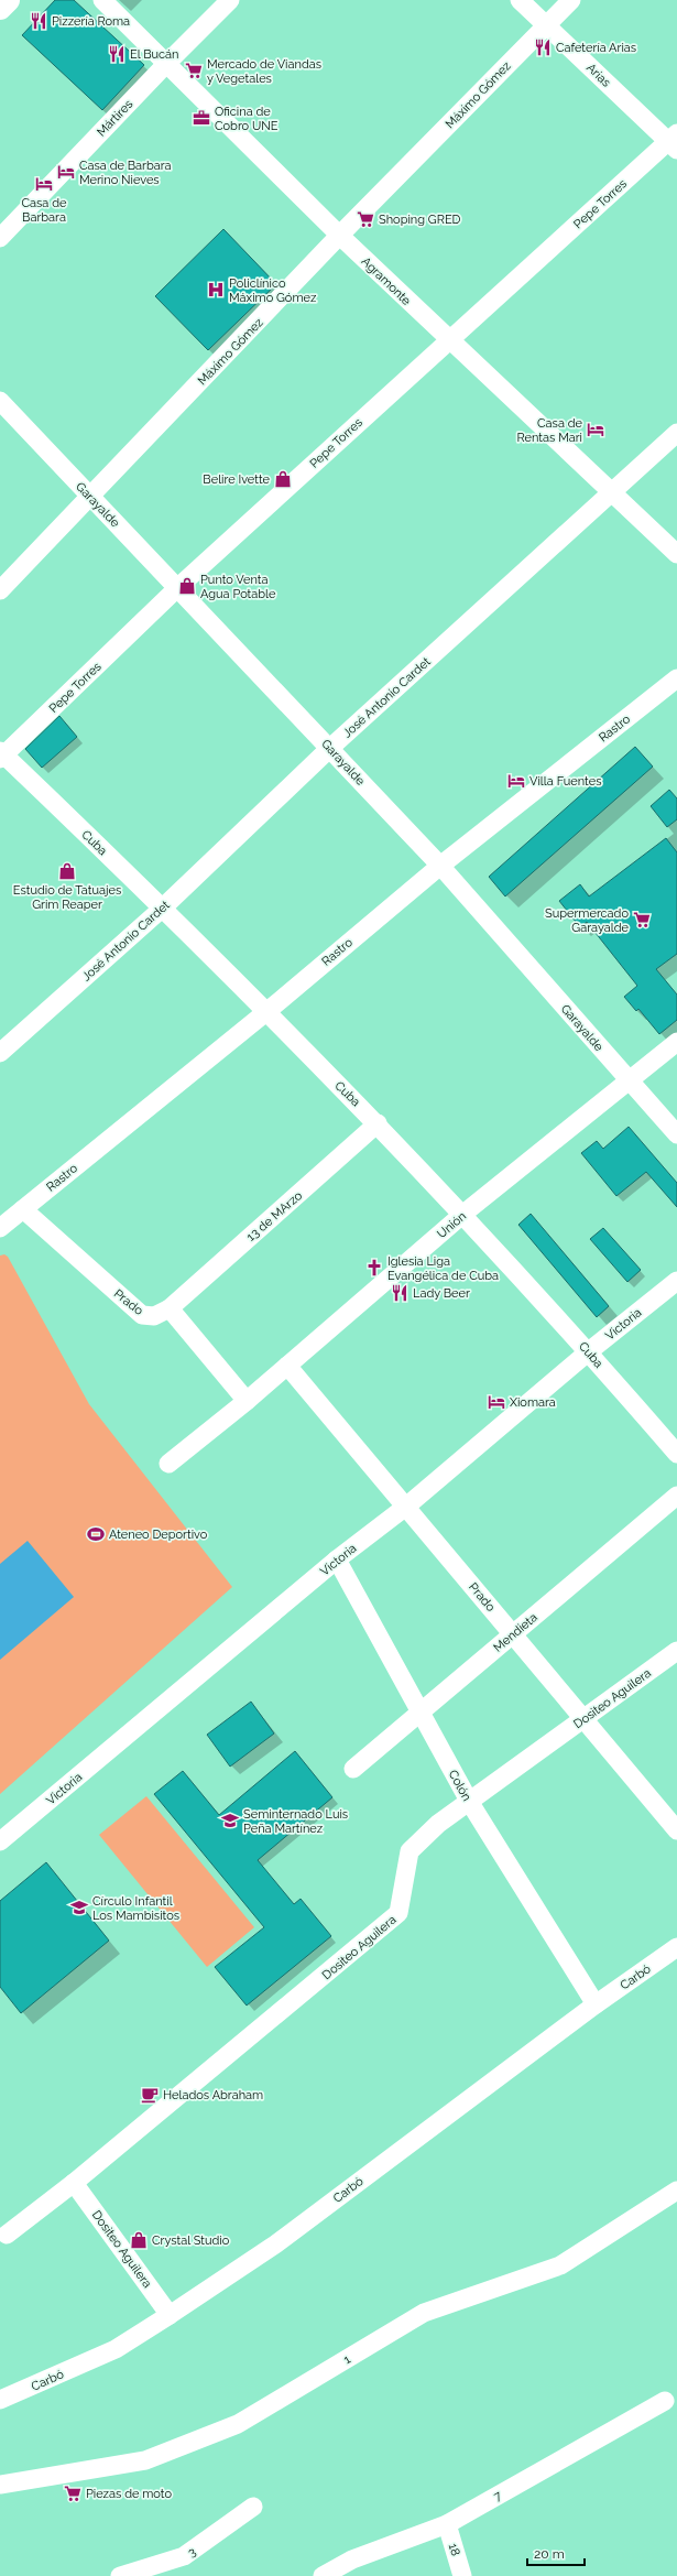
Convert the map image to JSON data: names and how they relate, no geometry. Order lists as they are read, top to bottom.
{
  "streets": {
    "street": [
      "Arias",
      "Máximo Gómez",
      "Mártires",
      "Pepe Torres",
      "Agramonte",
      "Garayalde",
      "José Antonio Cardet",
      "Rastro",
      "Cuba",
      "13 de MArzo",
      "Unión",
      "Prado",
      "Victoria",
      "Mendieta",
      "Dositeo Aguilera",
      "Colón",
      "Carbó",
      "1",
      "7",
      "18",
      "3"
    ]
  },
  "crossings": [
    ["Arias", "Máximo Gómez"],
    ["Arias", "Pepe Torres"],
    ["Máximo Gómez", "Agramonte"],
    ["Máximo Gómez", "Garayalde"],
    ["Mártires", "Agramonte"],
    ["Pepe Torres", "Agramonte"],
    ["Pepe Torres", "Garayalde"],
    ["Pepe Torres", "Cuba"],
    ["Agramonte", "José Antonio Cardet"],
    ["Garayalde", "José Antonio Cardet"],
    ["Garayalde", "Rastro"],
    ["Garayalde", "Unión"],
    ["José Antonio Cardet", "Cuba"],
    ["Rastro", "Cuba"],
    ["Rastro", "Prado"],
    ["Cuba", "13 de MArzo"],
    ["Cuba", "Unión"],
    ["Cuba", "Victoria"],
    ["13 de MArzo", "Prado"],
    ["Unión", "Prado"],
    ["Prado", "Victoria"],
    ["Prado", "Mendieta"],
    ["Prado", "Dositeo Aguilera"],
    ["Victoria", "Colón"],
    ["Mendieta", "Colón"],
    ["Dositeo Aguilera", "Colón"],
    ["Dositeo Aguilera", "Carbó"],
    ["Colón", "Carbó"],
    ["7", "18"]
  ],
  "places": {
    "restaurant": [
      "Pizzería Roma",
      "Cafetería Arias",
      "El Bucán",
      "Lady Beer"
    ],
    "supermarket": [
      "Mercado de Viandas y Vegetales",
      "Shoping GRED",
      "Supermercado Garayalde",
      "Piezas de moto"
    ],
    "office": ["Oficina de Cobro UNE"],
    "hotel": [
      "Casa de Barbara Merino Nieves",
      "Casa de Barbara",
      "Casa de Rentas Mari",
      "Villa Fuentes",
      "Xiomara"
    ],
    "hospital": ["Policlínico Máximo Gómez"],
    "shop": [
      "Belire Ivette",
      "Punto Venta Agua Potable",
      "Estudio de Tatuajes Grim Reaper",
      "Crystal Studio"
    ],
    "church": ["Iglesia Liga Evangélica de Cuba"],
    "sports": ["Ateneo Deportivo"],
    "school or university": ["Seminternado Luis Peña Martínez", "Círculo Infantil Los Mambisitos"],
    "cafe": ["Helados Abraham"]
  },
  "scale_bar": "20 m"
}
